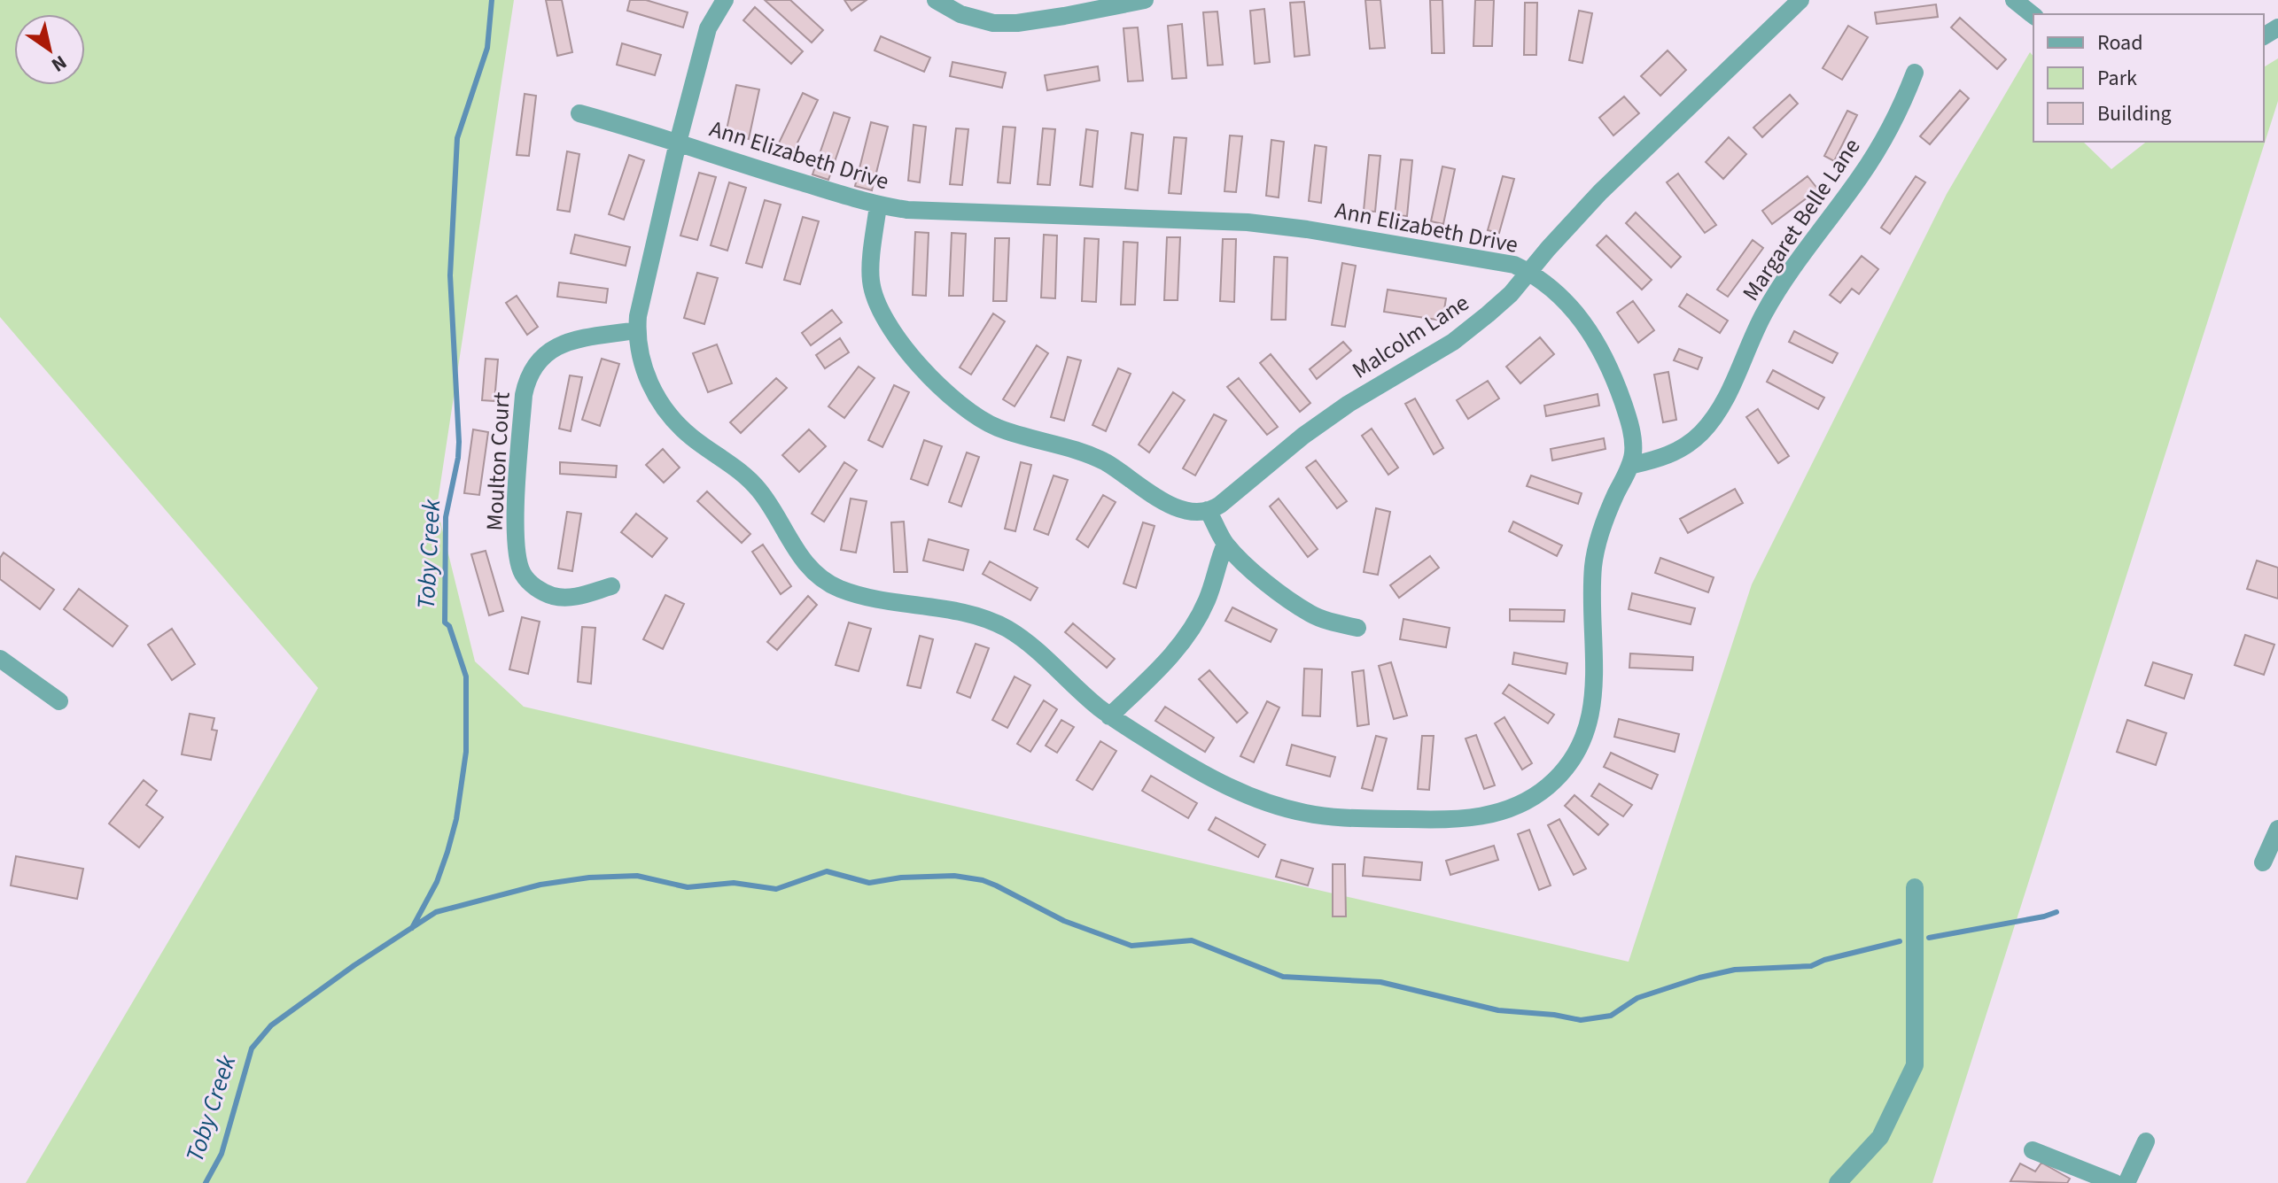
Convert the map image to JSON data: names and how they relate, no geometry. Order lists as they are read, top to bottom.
{
  "streets": {
    "street": [
      "Ann Elizabeth Drive",
      "Margaret Belle Lane",
      "Malcolm Lane",
      "Moulton Court"
    ]
  },
  "crossings": [
    ["Ann Elizabeth Drive", "Margaret Belle Lane"],
    ["Ann Elizabeth Drive", "Malcolm Lane"],
    ["Ann Elizabeth Drive", "Moulton Court"]
  ],
  "water": ["Toby Creek"],
  "legend": ["Road", "Park", "Building"],
  "north": "bottom right"
}
